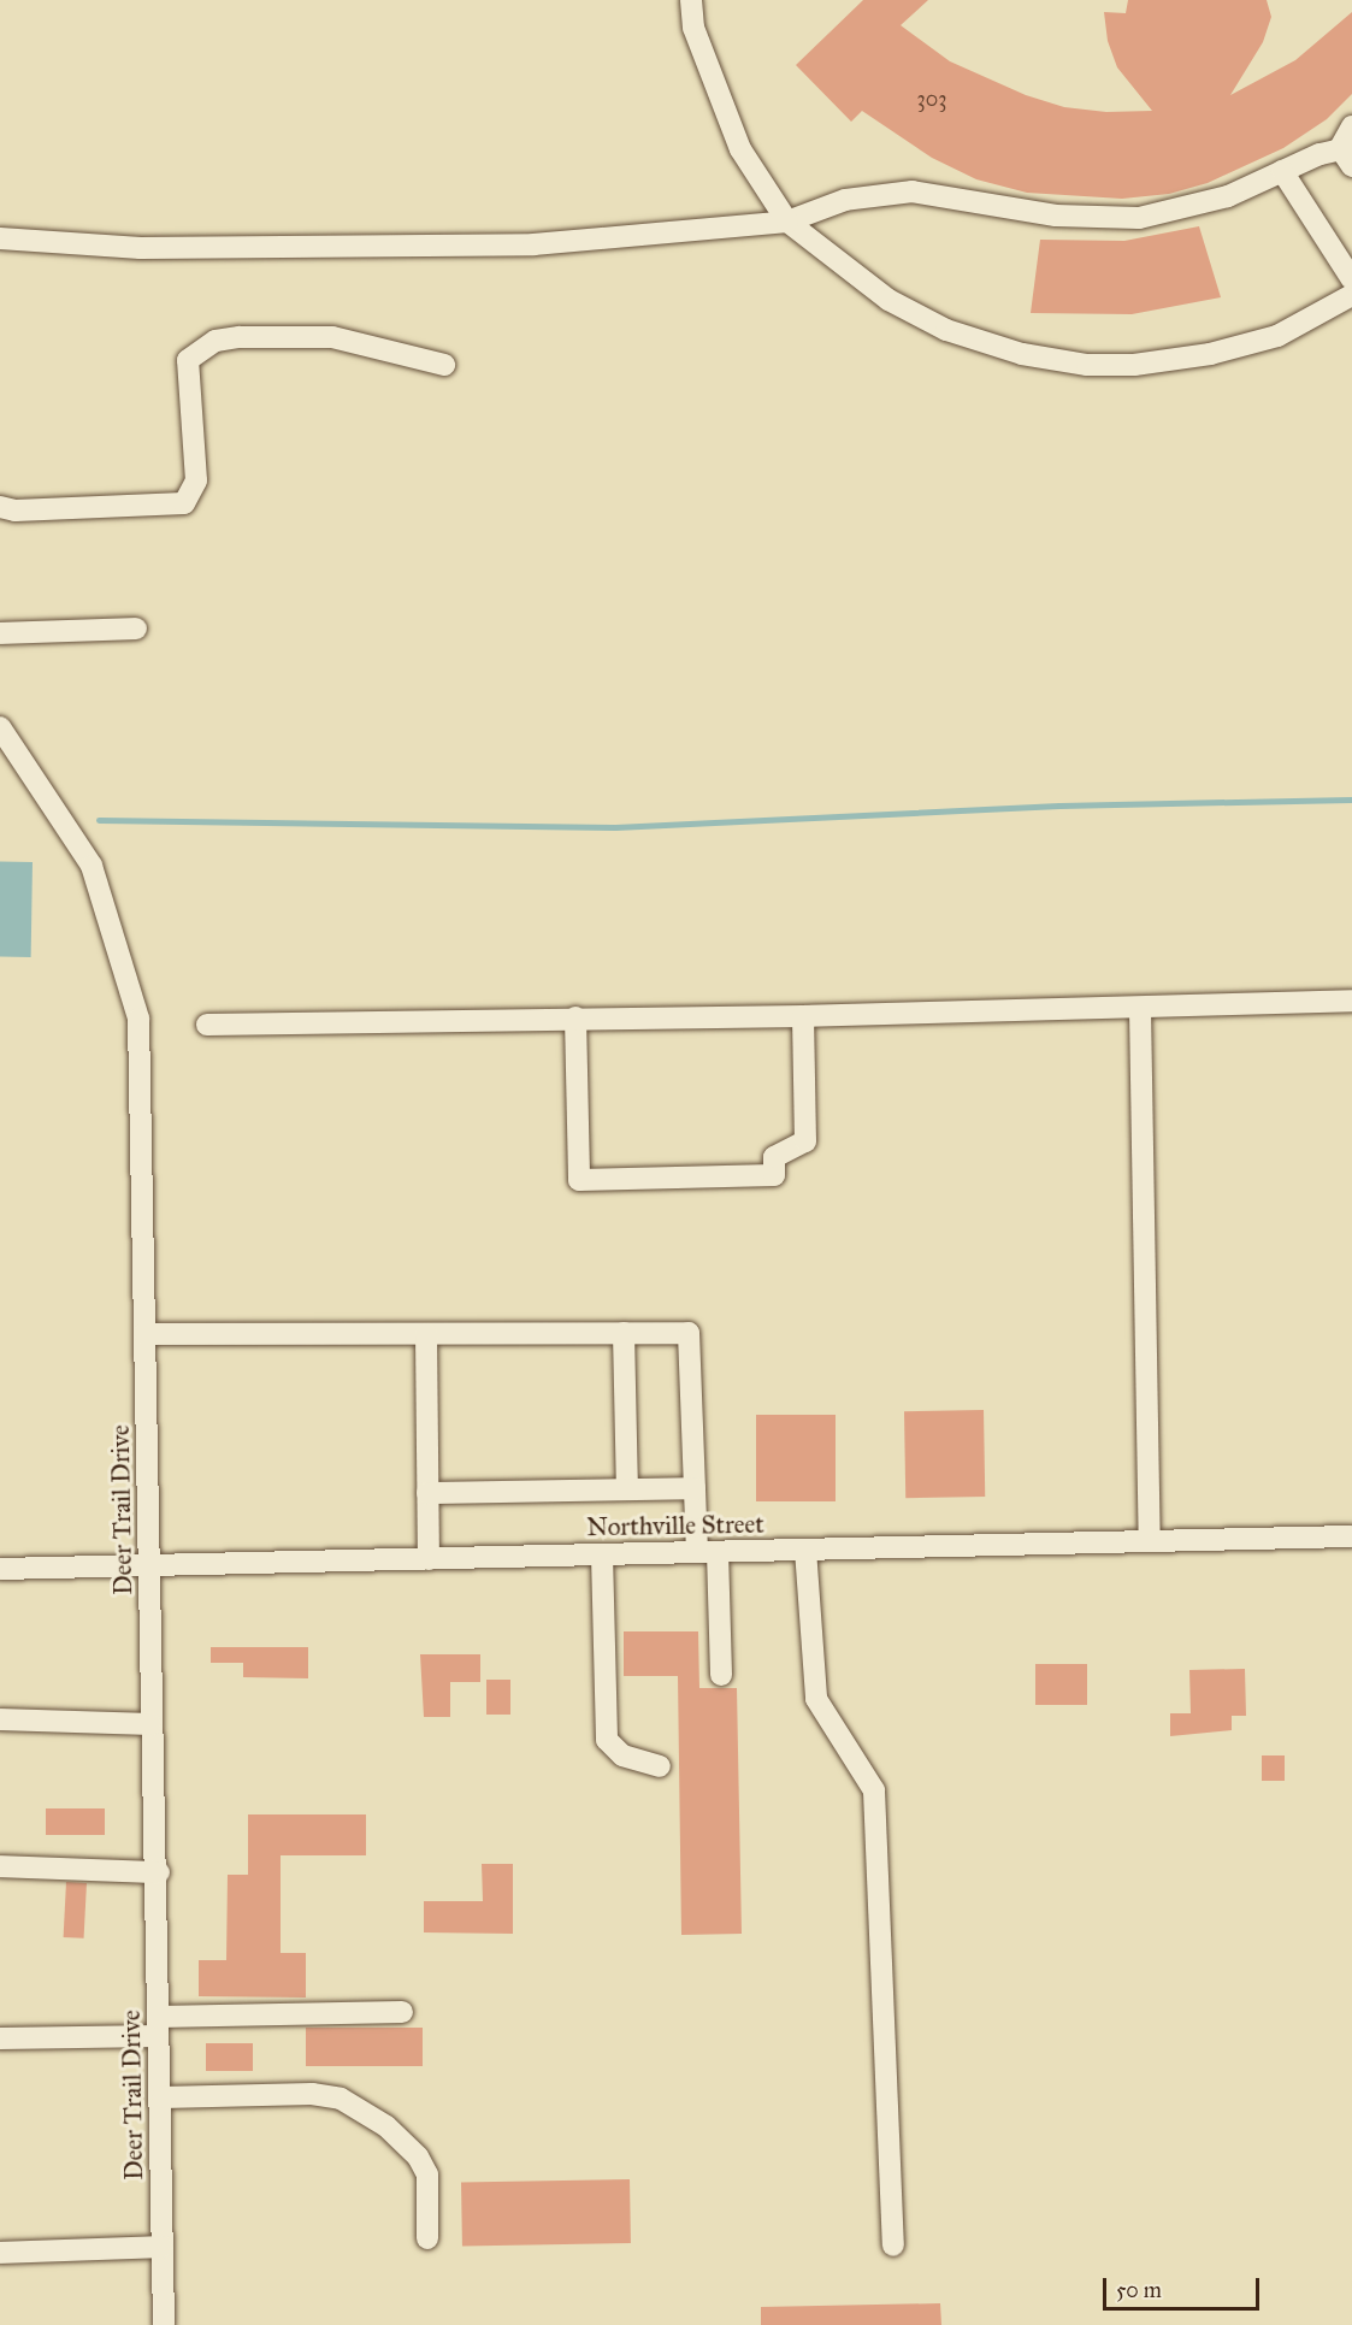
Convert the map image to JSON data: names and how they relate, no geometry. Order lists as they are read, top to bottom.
{
  "streets": {
    "street": ["Deer Trail Drive", "Northville Street"]
  },
  "crossings": [
    ["Deer Trail Drive", "Northville Street"]
  ],
  "house_numbers": ["303"],
  "scale_bar": "50 m"
}
